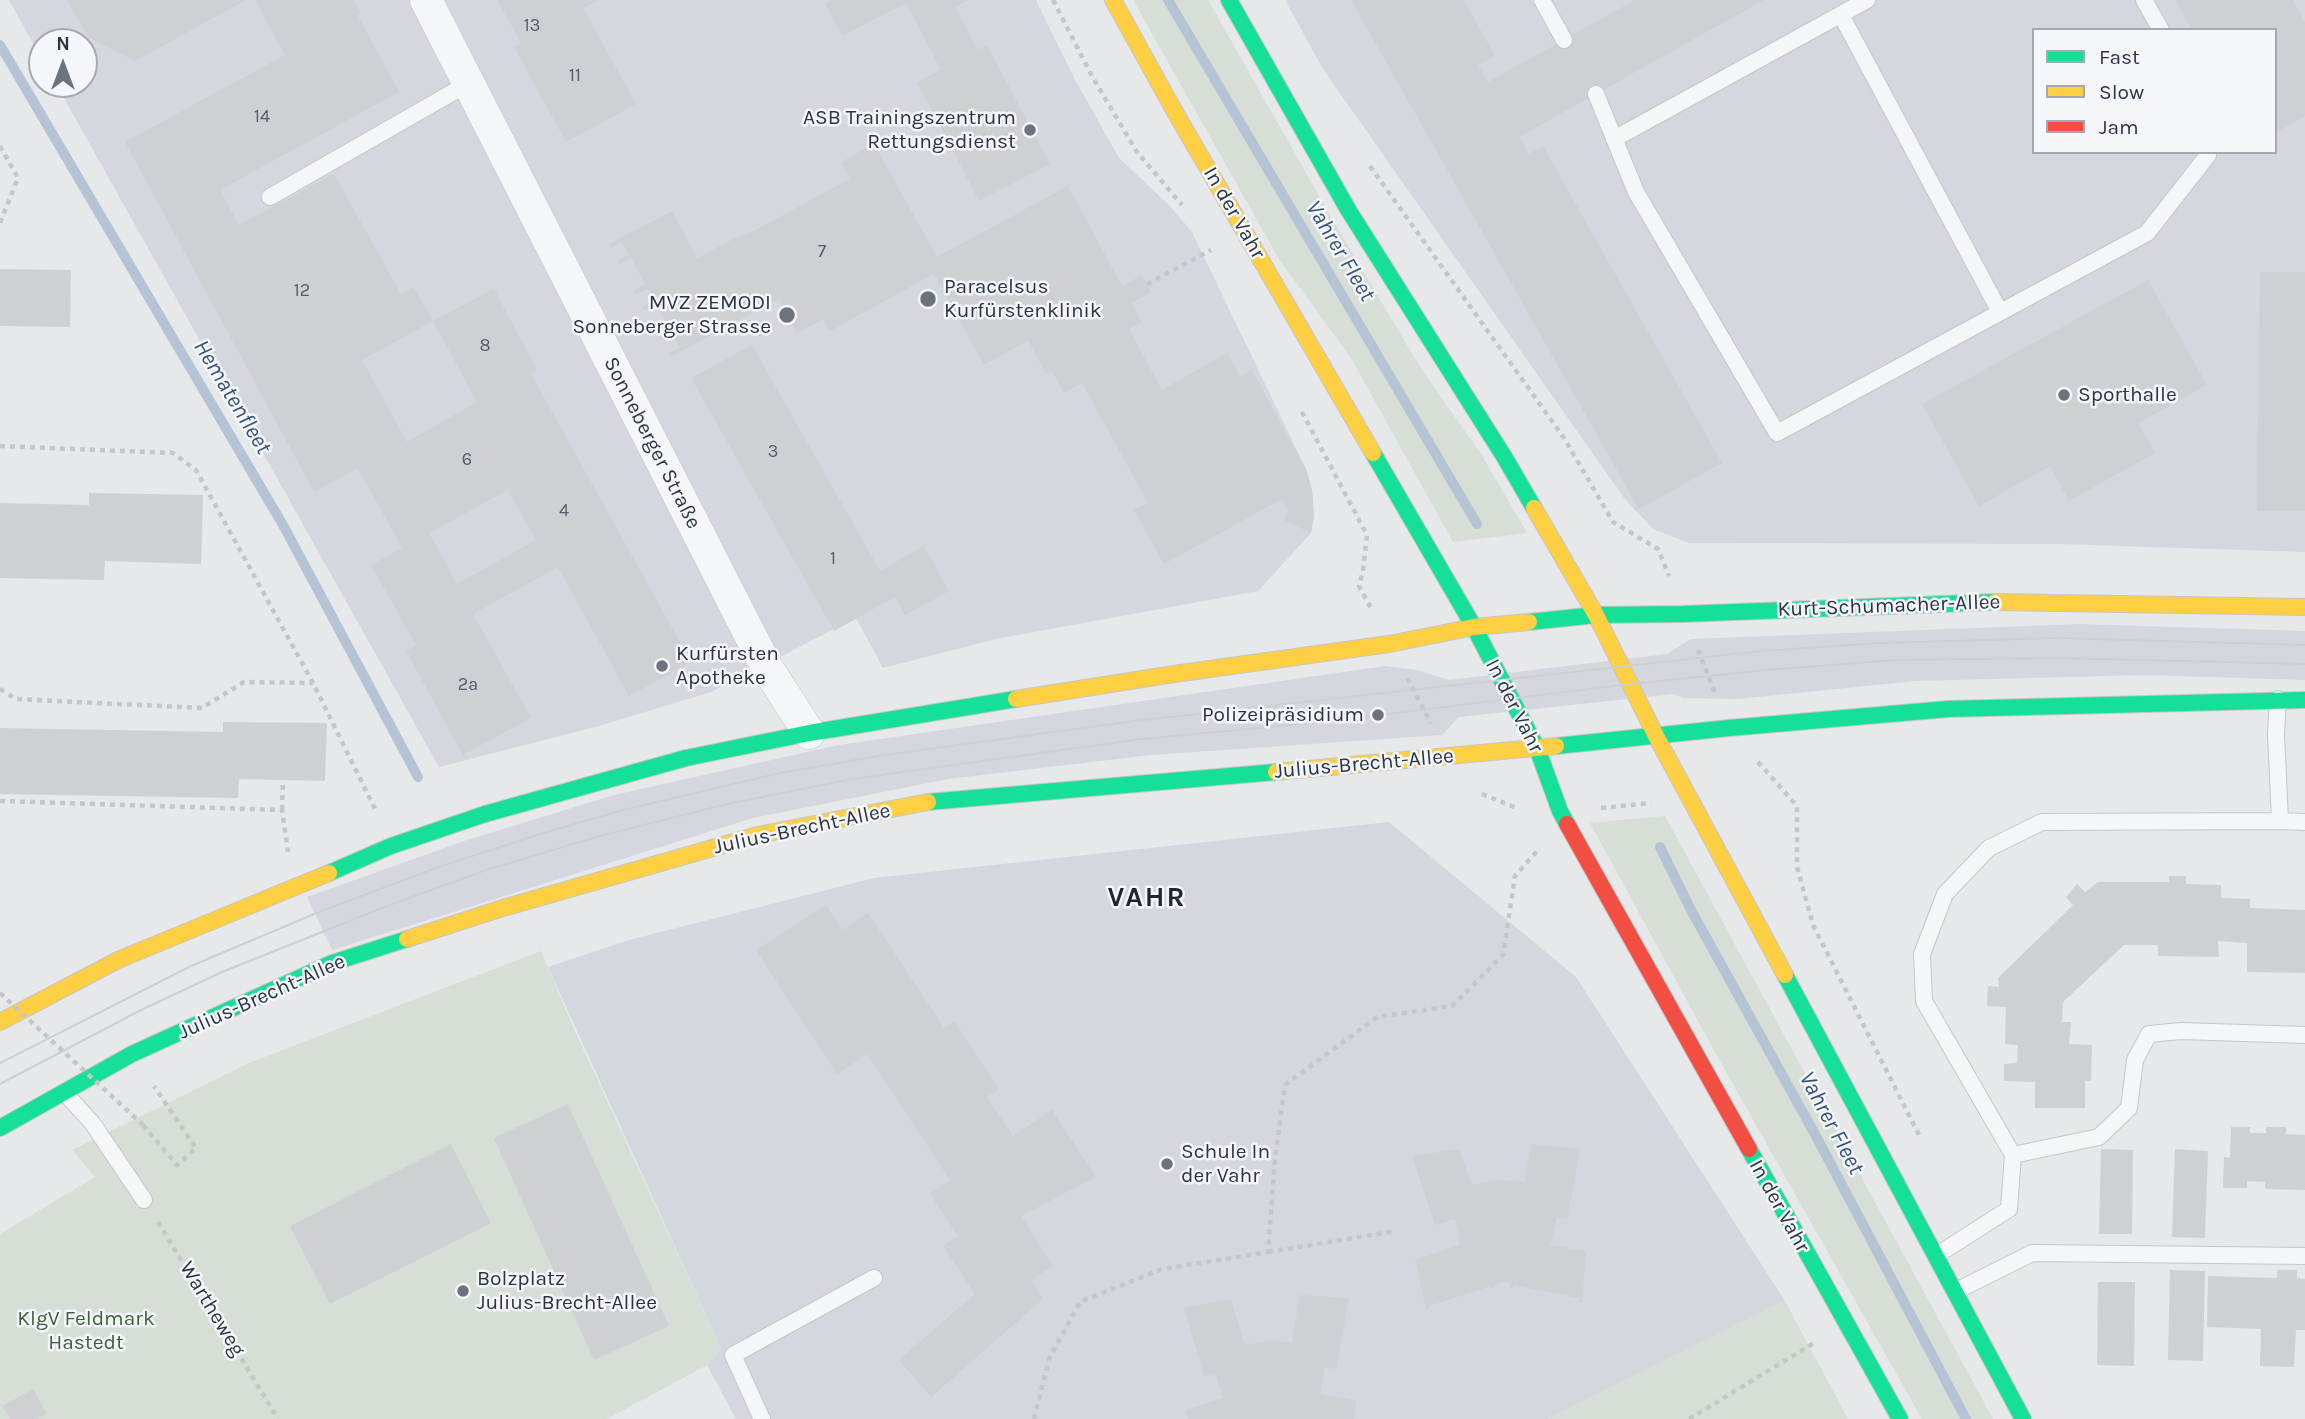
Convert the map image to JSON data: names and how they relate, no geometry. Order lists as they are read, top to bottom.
{
  "streets": {
    "main road": ["In der Vahr", "Kurt-Schumacher-Allee", "Julius-Brecht-Allee"],
    "street": ["Sonneberger Straße"],
    "path": ["Wartheweg"]
  },
  "crossings": [
    ["In der Vahr", "Kurt-Schumacher-Allee"],
    ["In der Vahr", "Julius-Brecht-Allee"]
  ],
  "districts": ["VAHR"],
  "water": ["Vahrer Fleet", "Hematenfleet"],
  "parks": ["KlgV Feldmark Hastedt"],
  "places": [
    "ASB Trainingszentrum Rettungsdienst",
    "Paracelsus Kurfürstenklinik",
    "MVZ ZEMODI Sonneberger Strasse",
    "Sporthalle",
    "Kurfürsten Apotheke",
    "Polizeipräsidium",
    "Schule In der Vahr",
    "Bolzplatz Julius-Brecht-Allee"
  ],
  "house_numbers": [
    "13",
    "11",
    "14",
    "7",
    "12",
    "8",
    "3",
    "6",
    "4",
    "1",
    "2a"
  ],
  "legend": ["Fast", "Slow", "Jam"],
  "north": "top"
}
